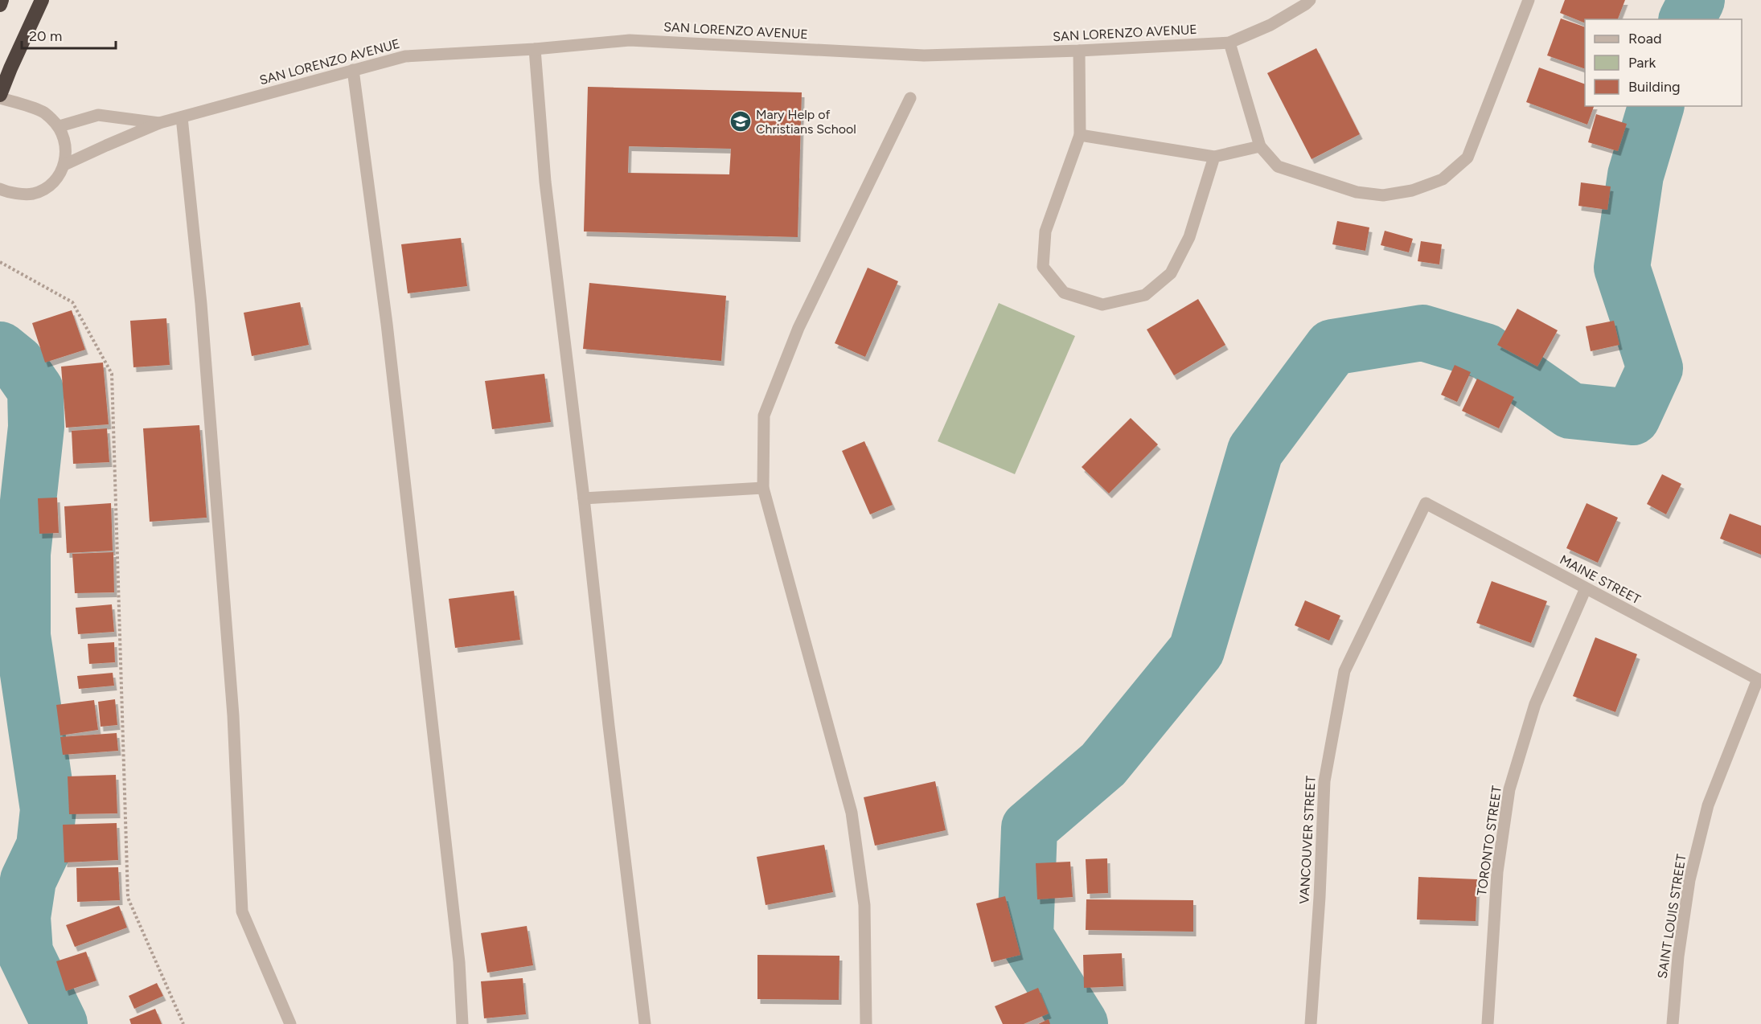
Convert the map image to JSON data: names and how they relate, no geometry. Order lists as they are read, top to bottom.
{
  "streets": {
    "street": [
      "SAN LORENZO AVENUE",
      "MAINE STREET",
      "VANCOUVER STREET",
      "TORONTO STREET",
      "SAINT LOUIS STREET"
    ]
  },
  "crossings": [
    ["MAINE STREET", "VANCOUVER STREET"],
    ["MAINE STREET", "TORONTO STREET"],
    ["MAINE STREET", "SAINT LOUIS STREET"]
  ],
  "places": {
    "school or university": ["Mary Help of Christians School"]
  },
  "legend": ["Road", "Park", "Building"],
  "scale_bar": "20 m"
}
